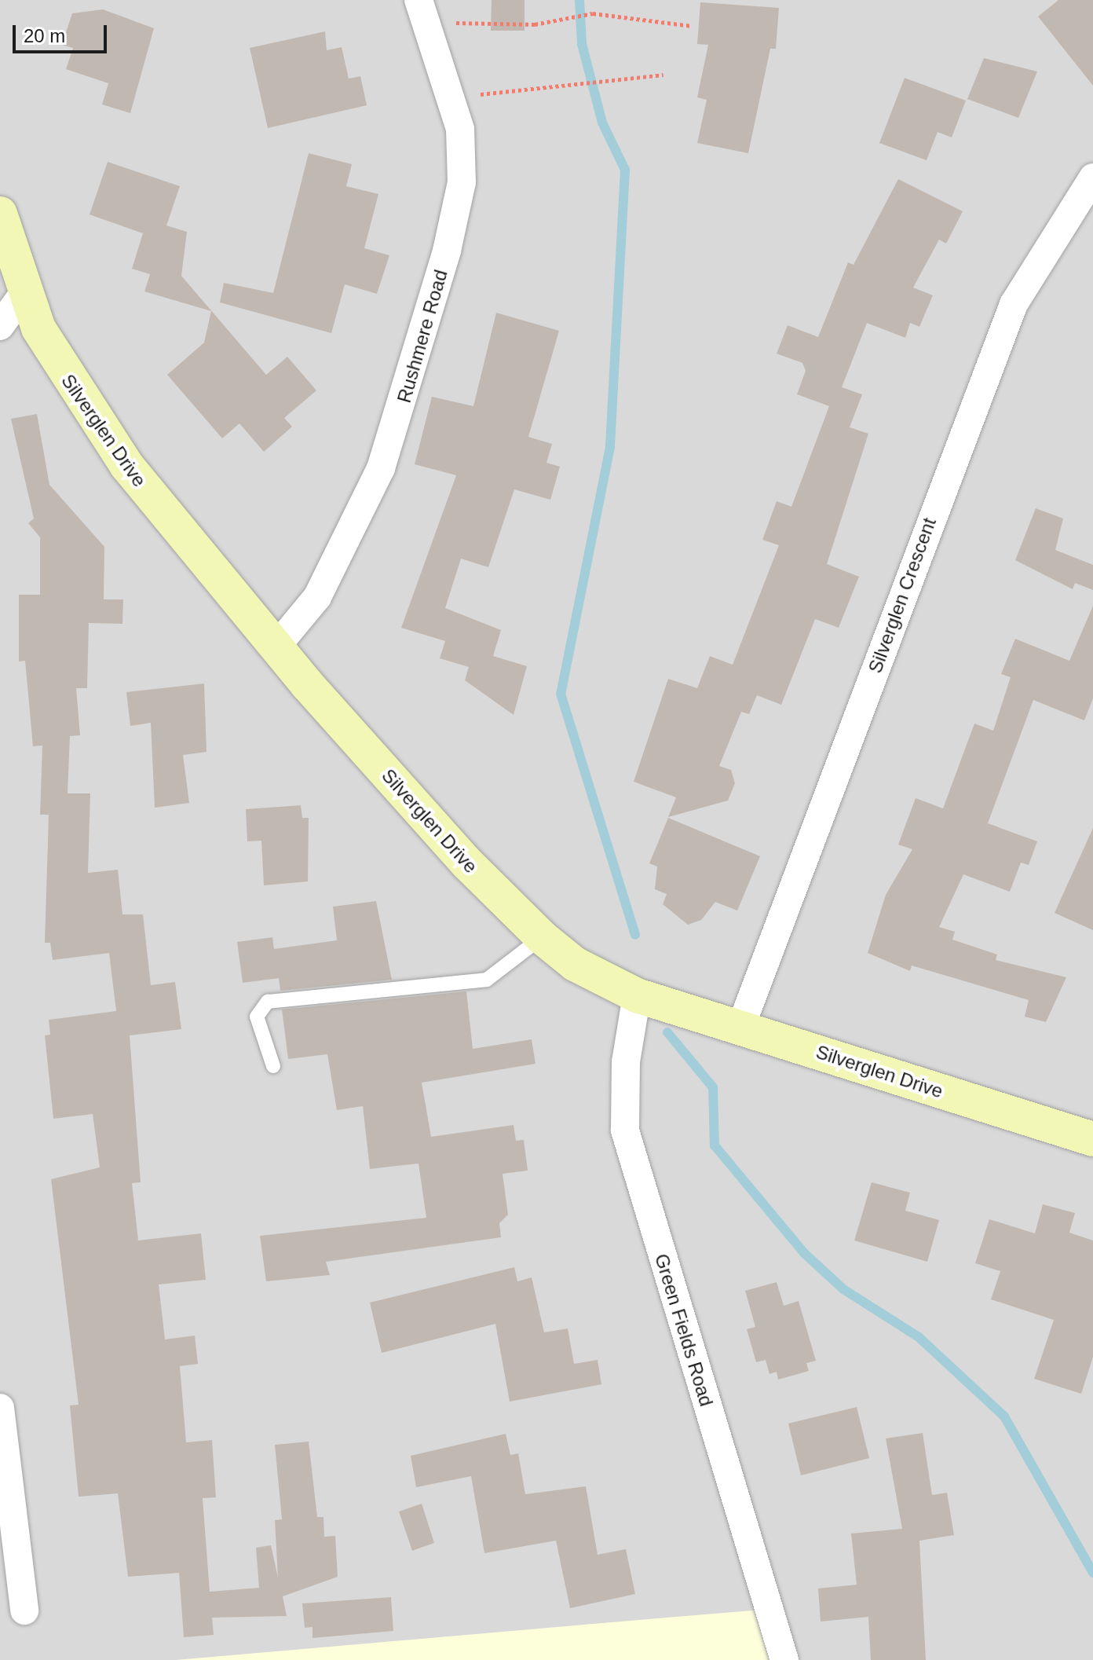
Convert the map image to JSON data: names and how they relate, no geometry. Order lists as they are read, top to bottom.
{
  "streets": {
    "street": [
      "Rushmere Road",
      "Silverglen Drive",
      "Silverglen Crescent",
      "Green Fields Road"
    ]
  },
  "crossings": [
    ["Rushmere Road", "Silverglen Drive"],
    ["Silverglen Drive", "Silverglen Crescent"],
    ["Silverglen Drive", "Green Fields Road"]
  ],
  "scale_bar": "20 m"
}
